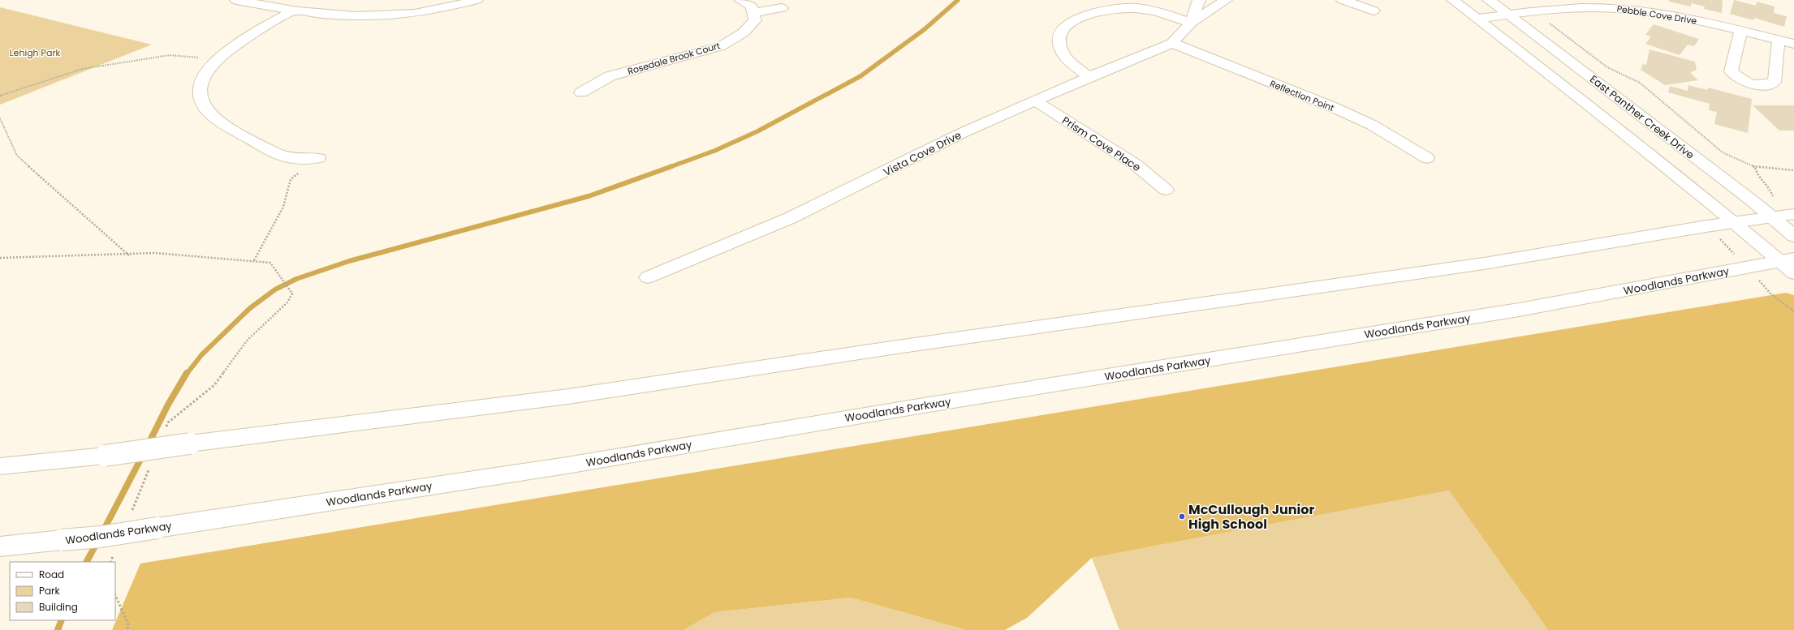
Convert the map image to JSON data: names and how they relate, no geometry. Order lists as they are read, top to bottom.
{
  "streets": {
    "street": [
      "Pebble Cove Drive",
      "Rosedale Brook Court",
      "Reflection Point",
      "East Panther Creek Drive",
      "Prism Cove Place",
      "Vista Cove Drive",
      "Woodlands Parkway"
    ]
  },
  "crossings": [
    ["Pebble Cove Drive", "East Panther Creek Drive"],
    ["Reflection Point", "Vista Cove Drive"],
    ["Prism Cove Place", "Vista Cove Drive"]
  ],
  "parks": ["Lehigh Park"],
  "places": ["McCullough Junior High School"],
  "legend": ["Road", "Park", "Building"]
}
